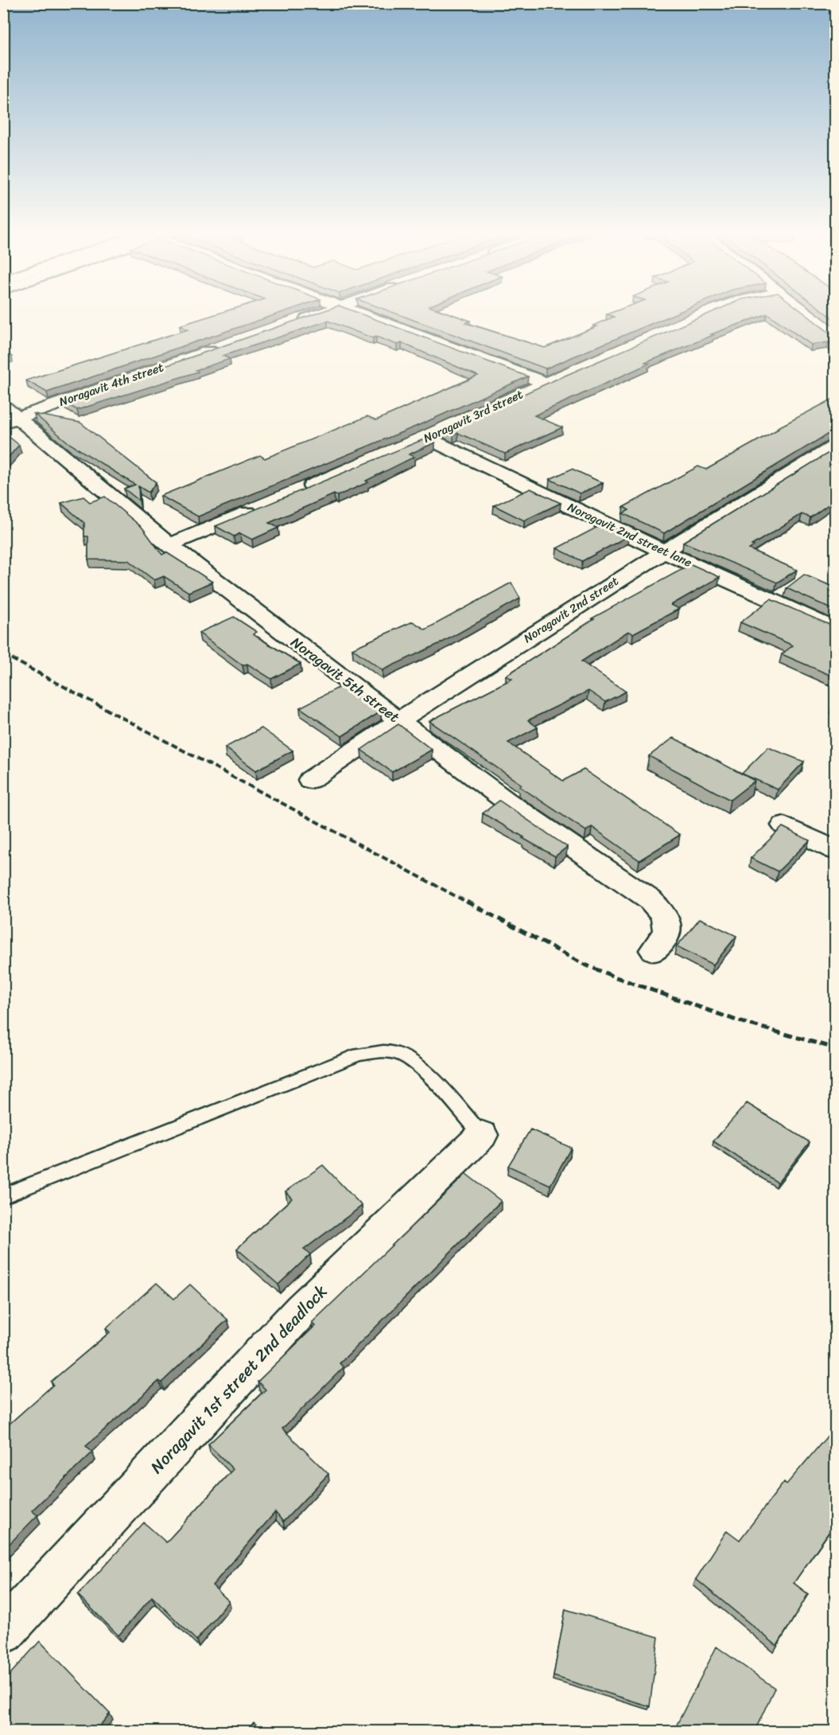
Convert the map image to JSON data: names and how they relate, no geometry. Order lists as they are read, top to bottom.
{
  "streets": {
    "main road": [
      "Noragavit 4th street",
      "Noragavit 3rd street",
      "Noragavit 2nd street lane",
      "Noragavit 2nd street",
      "Noragavit 5th street",
      "Noragavit 1st street 2nd deadlock"
    ]
  },
  "crossings": [
    ["Noragavit 4th street", "Noragavit 5th street"],
    ["Noragavit 3rd street", "Noragavit 2nd street lane"],
    ["Noragavit 2nd street lane", "Noragavit 2nd street"],
    ["Noragavit 2nd street", "Noragavit 5th street"]
  ]
}
